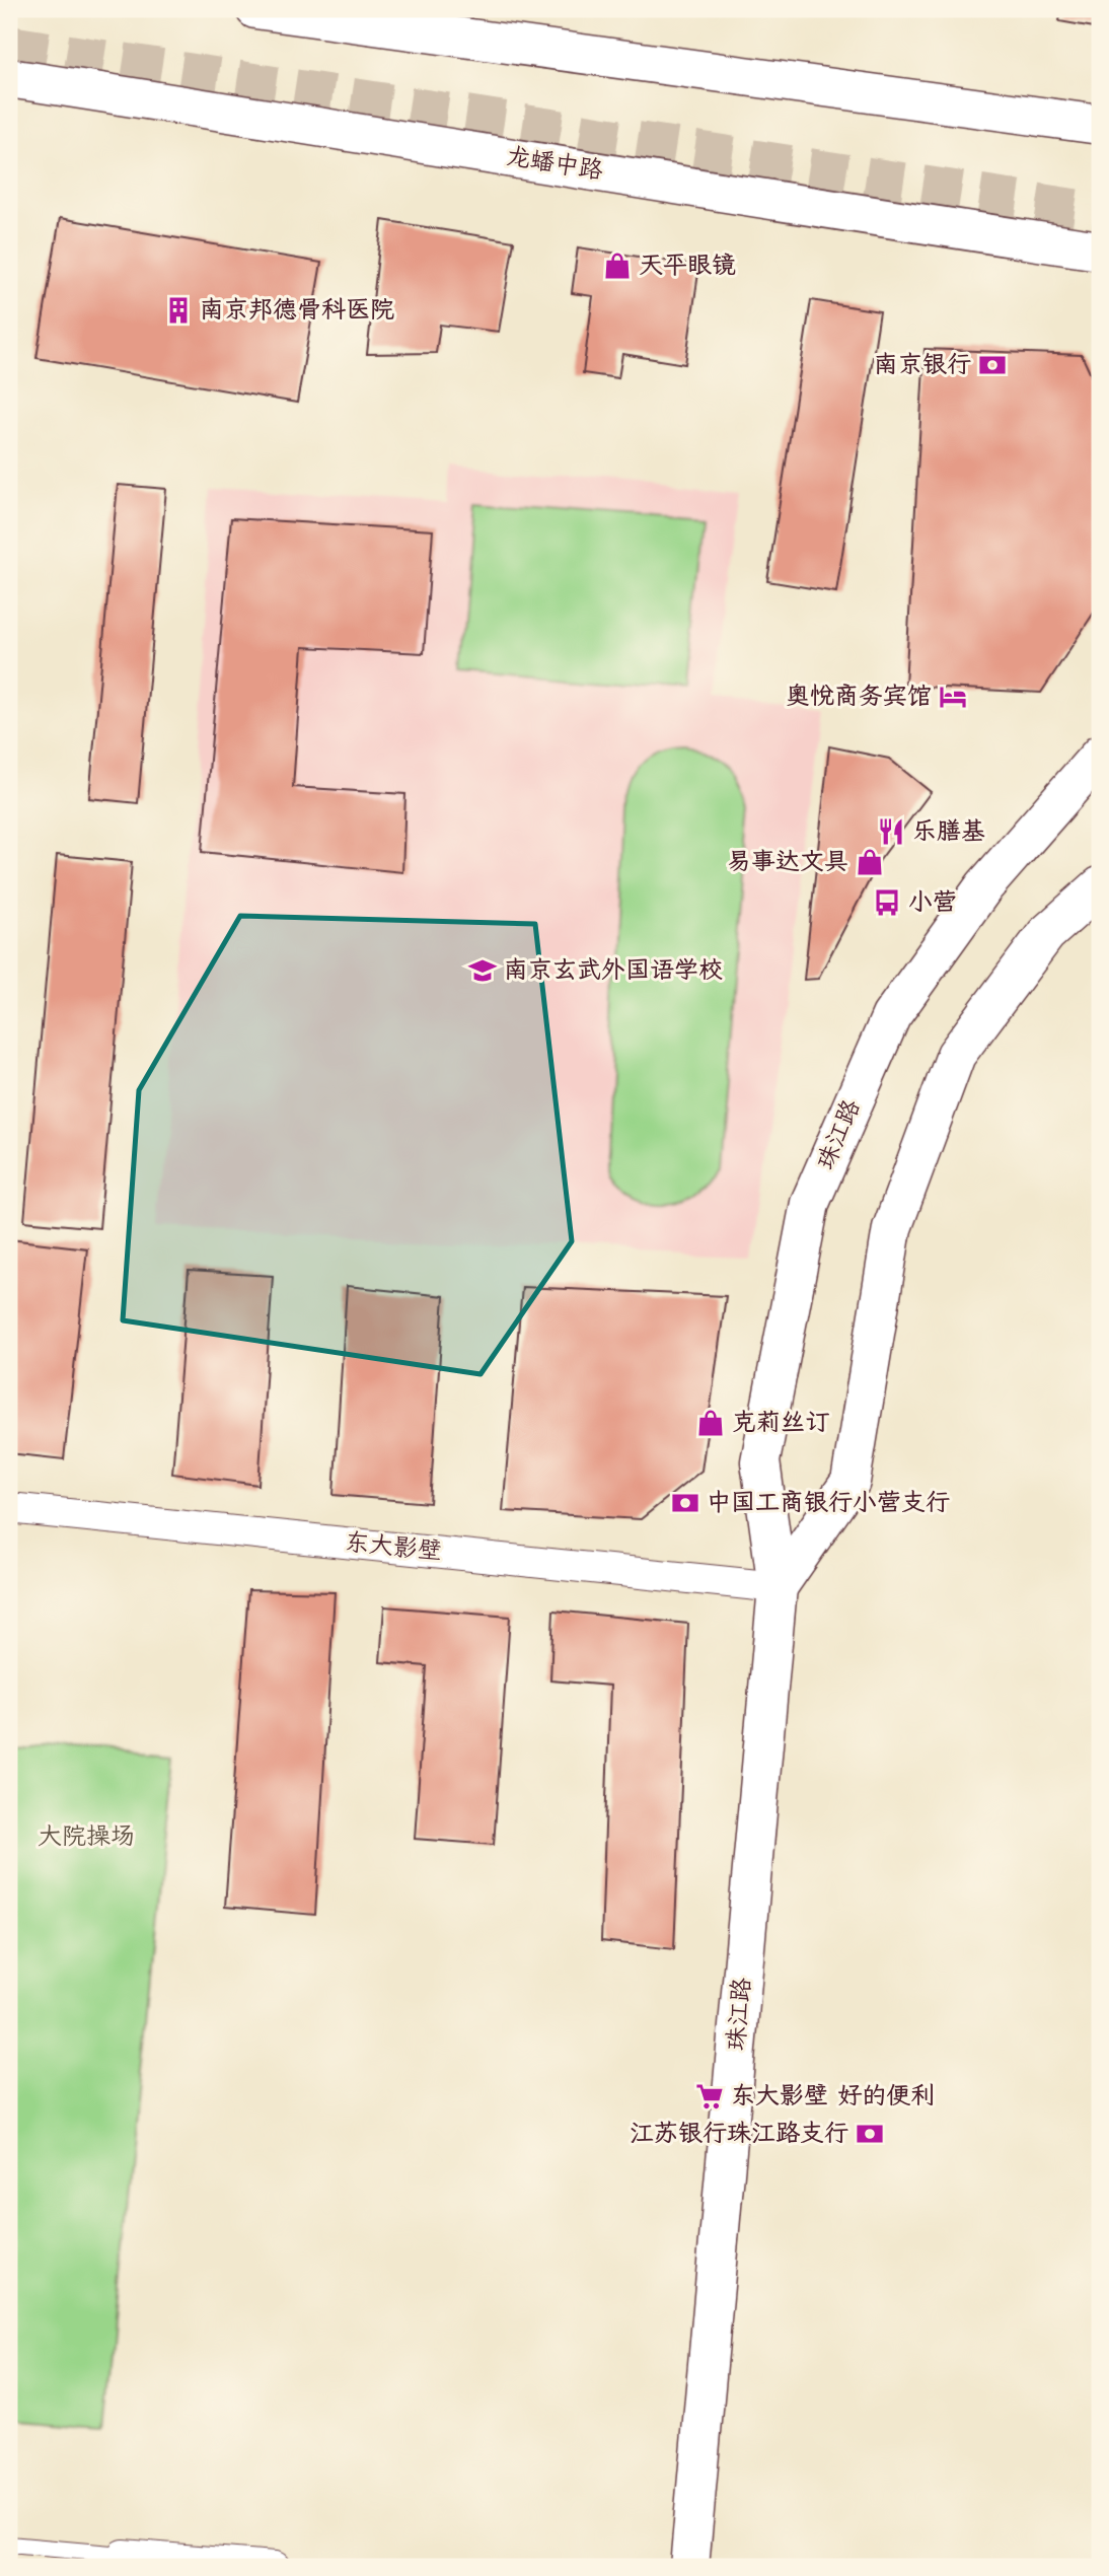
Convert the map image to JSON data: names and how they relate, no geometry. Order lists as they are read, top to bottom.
{
  "streets": {
    "main road": ["龙蟠中路", "珠江路"],
    "street": ["东大影壁"]
  },
  "crossings": [
    ["珠江路", "东大影壁"]
  ],
  "parks": ["大院操场"],
  "places": {
    "shop": ["天平眼镜", "易事达文具", "克莉丝订"],
    "building": ["南京邦德骨科医院"],
    "bank": ["南京银行", "中国工商银行小营支行", "江苏银行珠江路支行"],
    "hotel": ["奥悦商务宾馆"],
    "restaurant": ["乐膳基"],
    "bus stop": ["小营"],
    "school or university": ["南京玄武外国语学校"],
    "supermarket": ["东大影壁 好的便利"]
  }
}
